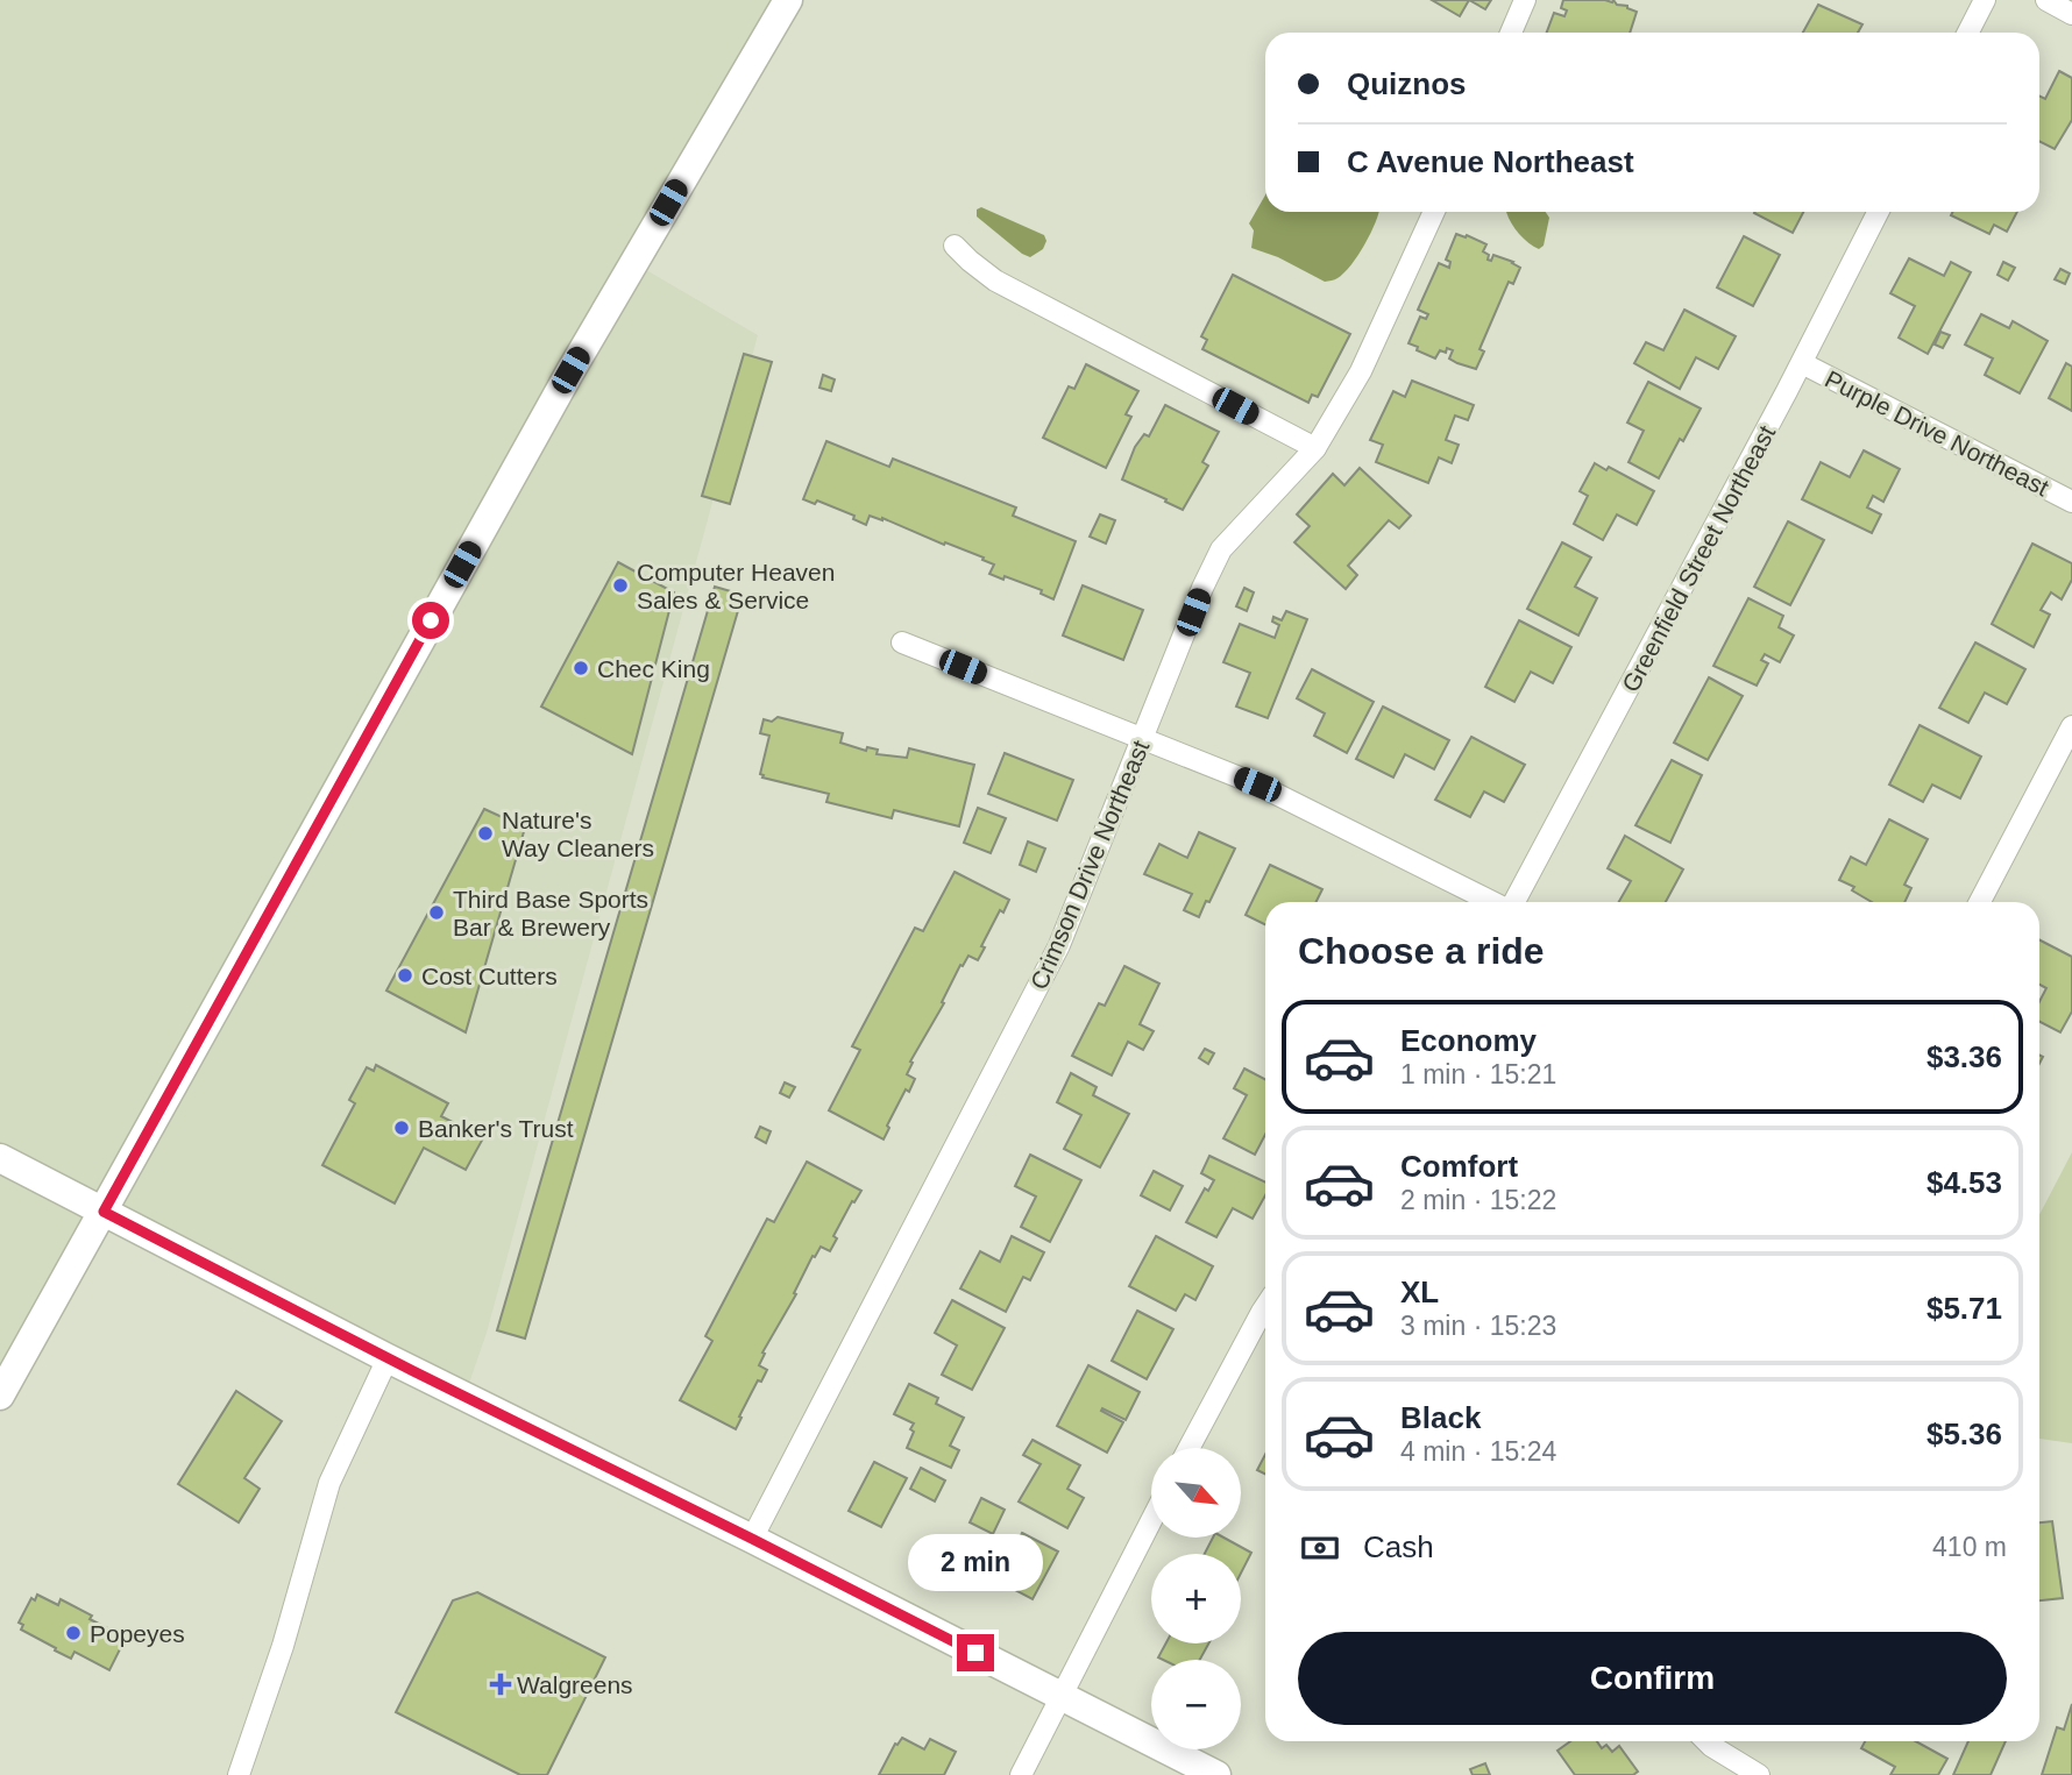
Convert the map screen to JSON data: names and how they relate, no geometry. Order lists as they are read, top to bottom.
{
  "streets": {
    "street": ["Purple Drive Northeast", "Greenfield Street Northeast", "Crimson Drive Northeast"]
  },
  "crossings": [
    ["Purple Drive Northeast", "Greenfield Street Northeast"]
  ],
  "places": {
    "other": [
      "Computer Heaven Sales & Service",
      "Chec King",
      "Nature's Way Cleaners",
      "Third Base Sports Bar & Brewery",
      "Cost Cutters",
      "Banker's Trust",
      "Popeyes"
    ],
    "health": ["Walgreens"]
  },
  "north": "bottom right",
  "page": {
    "banner": ["Quiznos", "C Avenue Northeast"],
    "heading": "Choose a ride",
    "list": [
      {
        "name": "Economy",
        "note": "1 min · 15:21",
        "value": "$3.36"
      },
      {
        "name": "Comfort",
        "note": "2 min · 15:22",
        "value": "$4.53"
      },
      {
        "name": "XL",
        "note": "3 min · 15:23",
        "value": "$5.71"
      },
      {
        "name": "Black",
        "note": "4 min · 15:24",
        "value": "$5.36"
      }
    ],
    "map_buttons": ["+", "−"],
    "pay": ["Cash", "410 m"],
    "bubble": "2 min",
    "buttons": "Confirm"
  }
}
